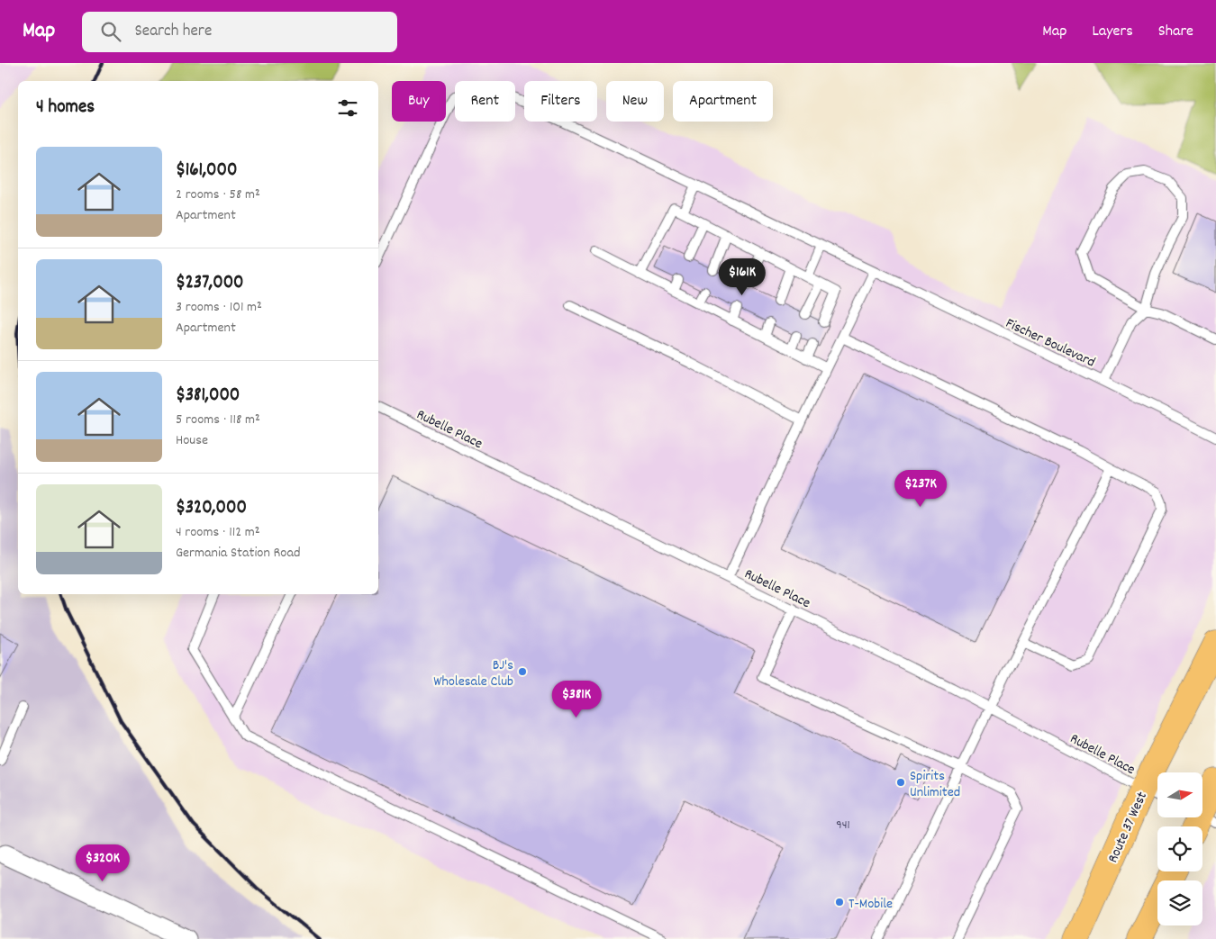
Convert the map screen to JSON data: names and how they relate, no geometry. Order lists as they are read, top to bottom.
{
  "streets": {
    "highway": ["Route 37 West"],
    "lane": ["Fischer Boulevard", "Rubelle Place"]
  },
  "crossings": [
    ["Rubelle Place", "Route 37 West"]
  ],
  "places": ["BJ's Wholesale Club", "Spirits Unlimited", "T-Mobile"],
  "house_numbers": ["941"],
  "north": "right",
  "page": {
    "header": "Map",
    "search": "Search here",
    "nav": ["Map", "Layers", "Share"],
    "chip": [
      "Buy",
      "Rent",
      "Filters",
      "New",
      "Apartment"
    ],
    "heading": "4 homes",
    "list": [
      {
        "name": "$161,000",
        "note": "2 rooms · 58 m² · Apartment"
      },
      {
        "name": "$237,000",
        "note": "3 rooms · 101 m² · Apartment"
      },
      {
        "name": "$381,000",
        "note": "5 rooms · 118 m² · House"
      },
      {
        "name": "$320,000",
        "note": "4 rooms · 112 m² · Germania Station Road"
      }
    ],
    "price": [
      "$161K",
      "$237K",
      "$381K",
      "$320K"
    ]
  }
}
